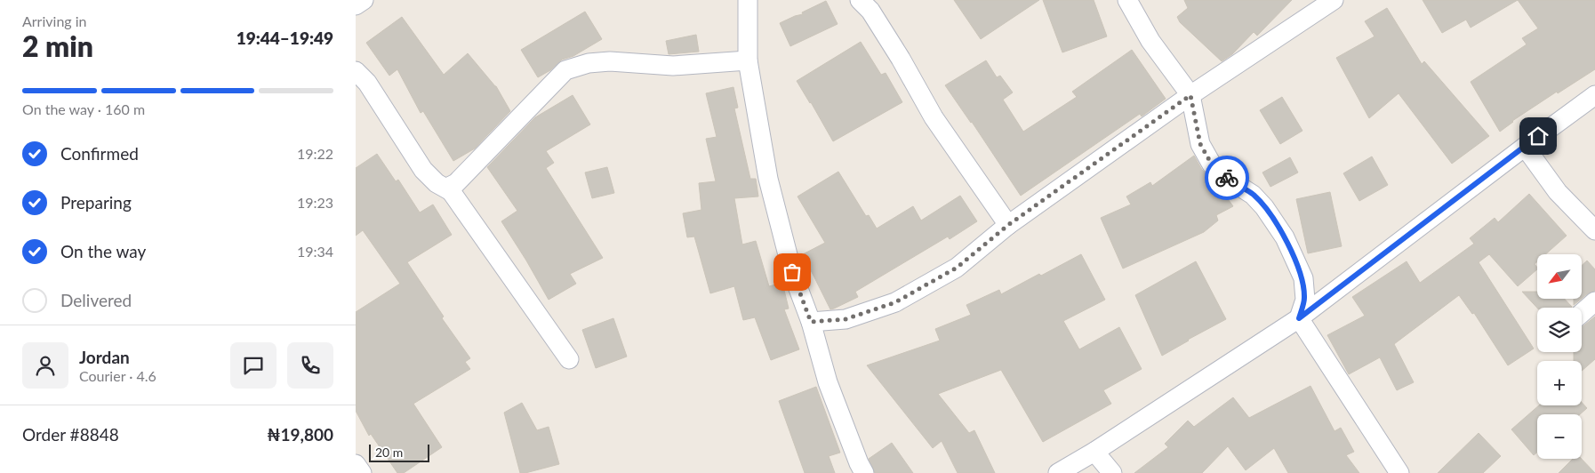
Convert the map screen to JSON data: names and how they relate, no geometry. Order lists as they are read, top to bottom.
{
  "scale_bar": "20 m",
  "north": "bottom left",
  "page": {
    "heading": ["2 min", "Arriving in", "19:44–19:49"],
    "panel": [
      "Jordan",
      "Courier · 4.6",
      "Order #8848",
      "₦19,800"
    ],
    "bar": "On the way · 160 m",
    "list": [
      ["Confirmed", "19:22"],
      ["Preparing", "19:23"],
      ["On the way", "19:34"],
      "Delivered"
    ],
    "map_buttons": ["+", "−"],
    "scale": "20 m"
  }
}
